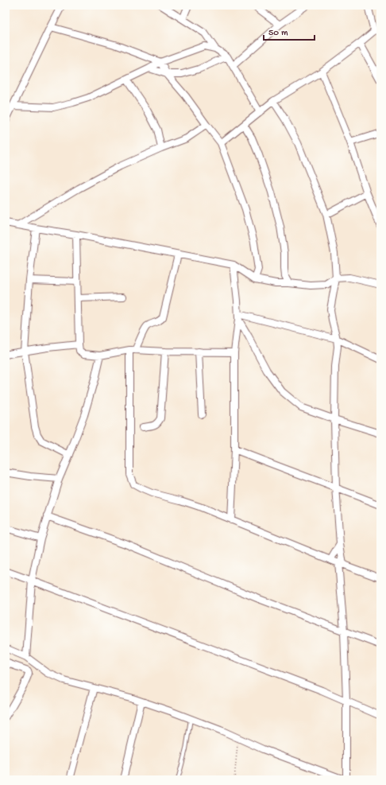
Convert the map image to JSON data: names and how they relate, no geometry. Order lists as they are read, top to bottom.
{
  "scale_bar": "50 m"
}
